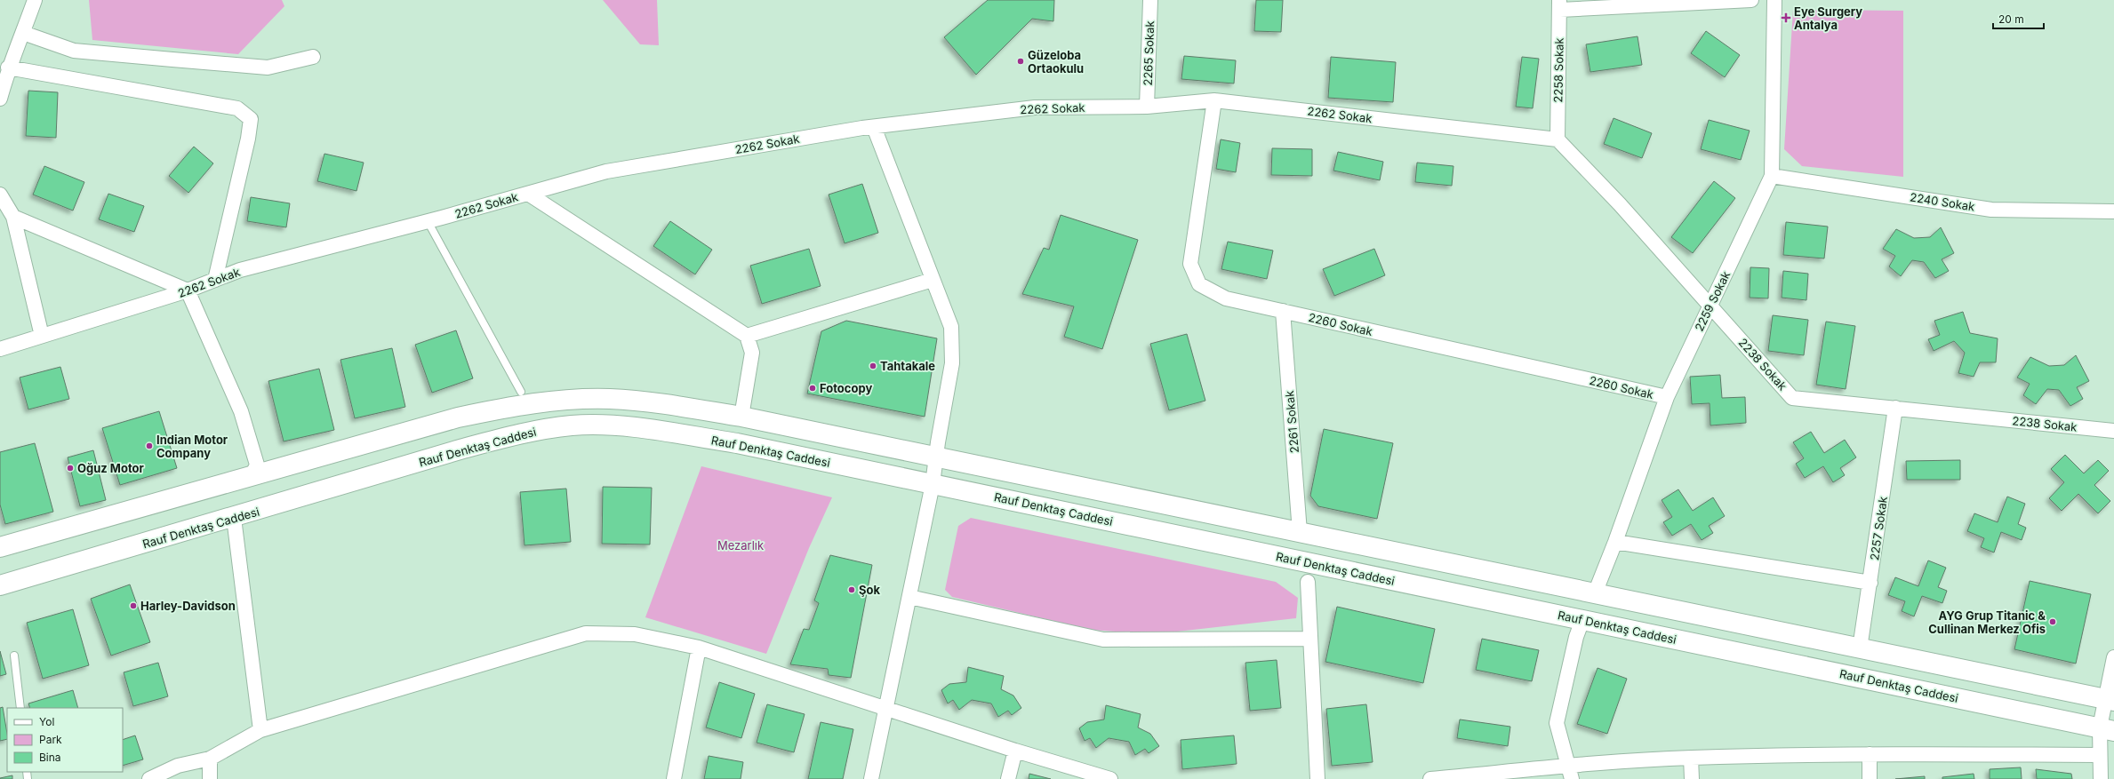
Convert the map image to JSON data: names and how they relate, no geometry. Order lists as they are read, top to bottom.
{
  "streets": {
    "main road": ["Rauf Denktaş Caddesi"],
    "street": [
      "2265 Sokak",
      "2258 Sokak",
      "2262 Sokak",
      "2240 Sokak",
      "2259 Sokak",
      "2260 Sokak",
      "2238 Sokak",
      "2261 Sokak",
      "2257 Sokak"
    ]
  },
  "crossings": [
    ["2265 Sokak", "2262 Sokak"],
    ["2258 Sokak", "2262 Sokak"],
    ["2258 Sokak", "2238 Sokak"],
    ["2262 Sokak", "2260 Sokak"],
    ["2262 Sokak", "2238 Sokak"],
    ["2240 Sokak", "2259 Sokak"],
    ["2259 Sokak", "2260 Sokak"],
    ["2259 Sokak", "2238 Sokak"],
    ["2260 Sokak", "2261 Sokak"],
    ["2238 Sokak", "2257 Sokak"]
  ],
  "parks": ["Mezarlık"],
  "places": {
    "health": ["Eye Surgery Antalya"],
    "other": [
      "Güzeloba Ortaokulu",
      "Tahtakale",
      "Fotocopy",
      "Indian Motor Company",
      "Oğuz Motor",
      "Şok",
      "Harley-Davidson",
      "AYG Grup Titanic & Cullinan Merkez Ofis"
    ]
  },
  "legend": ["Yol", "Park", "Bina"],
  "scale_bar": "20 m"
}
